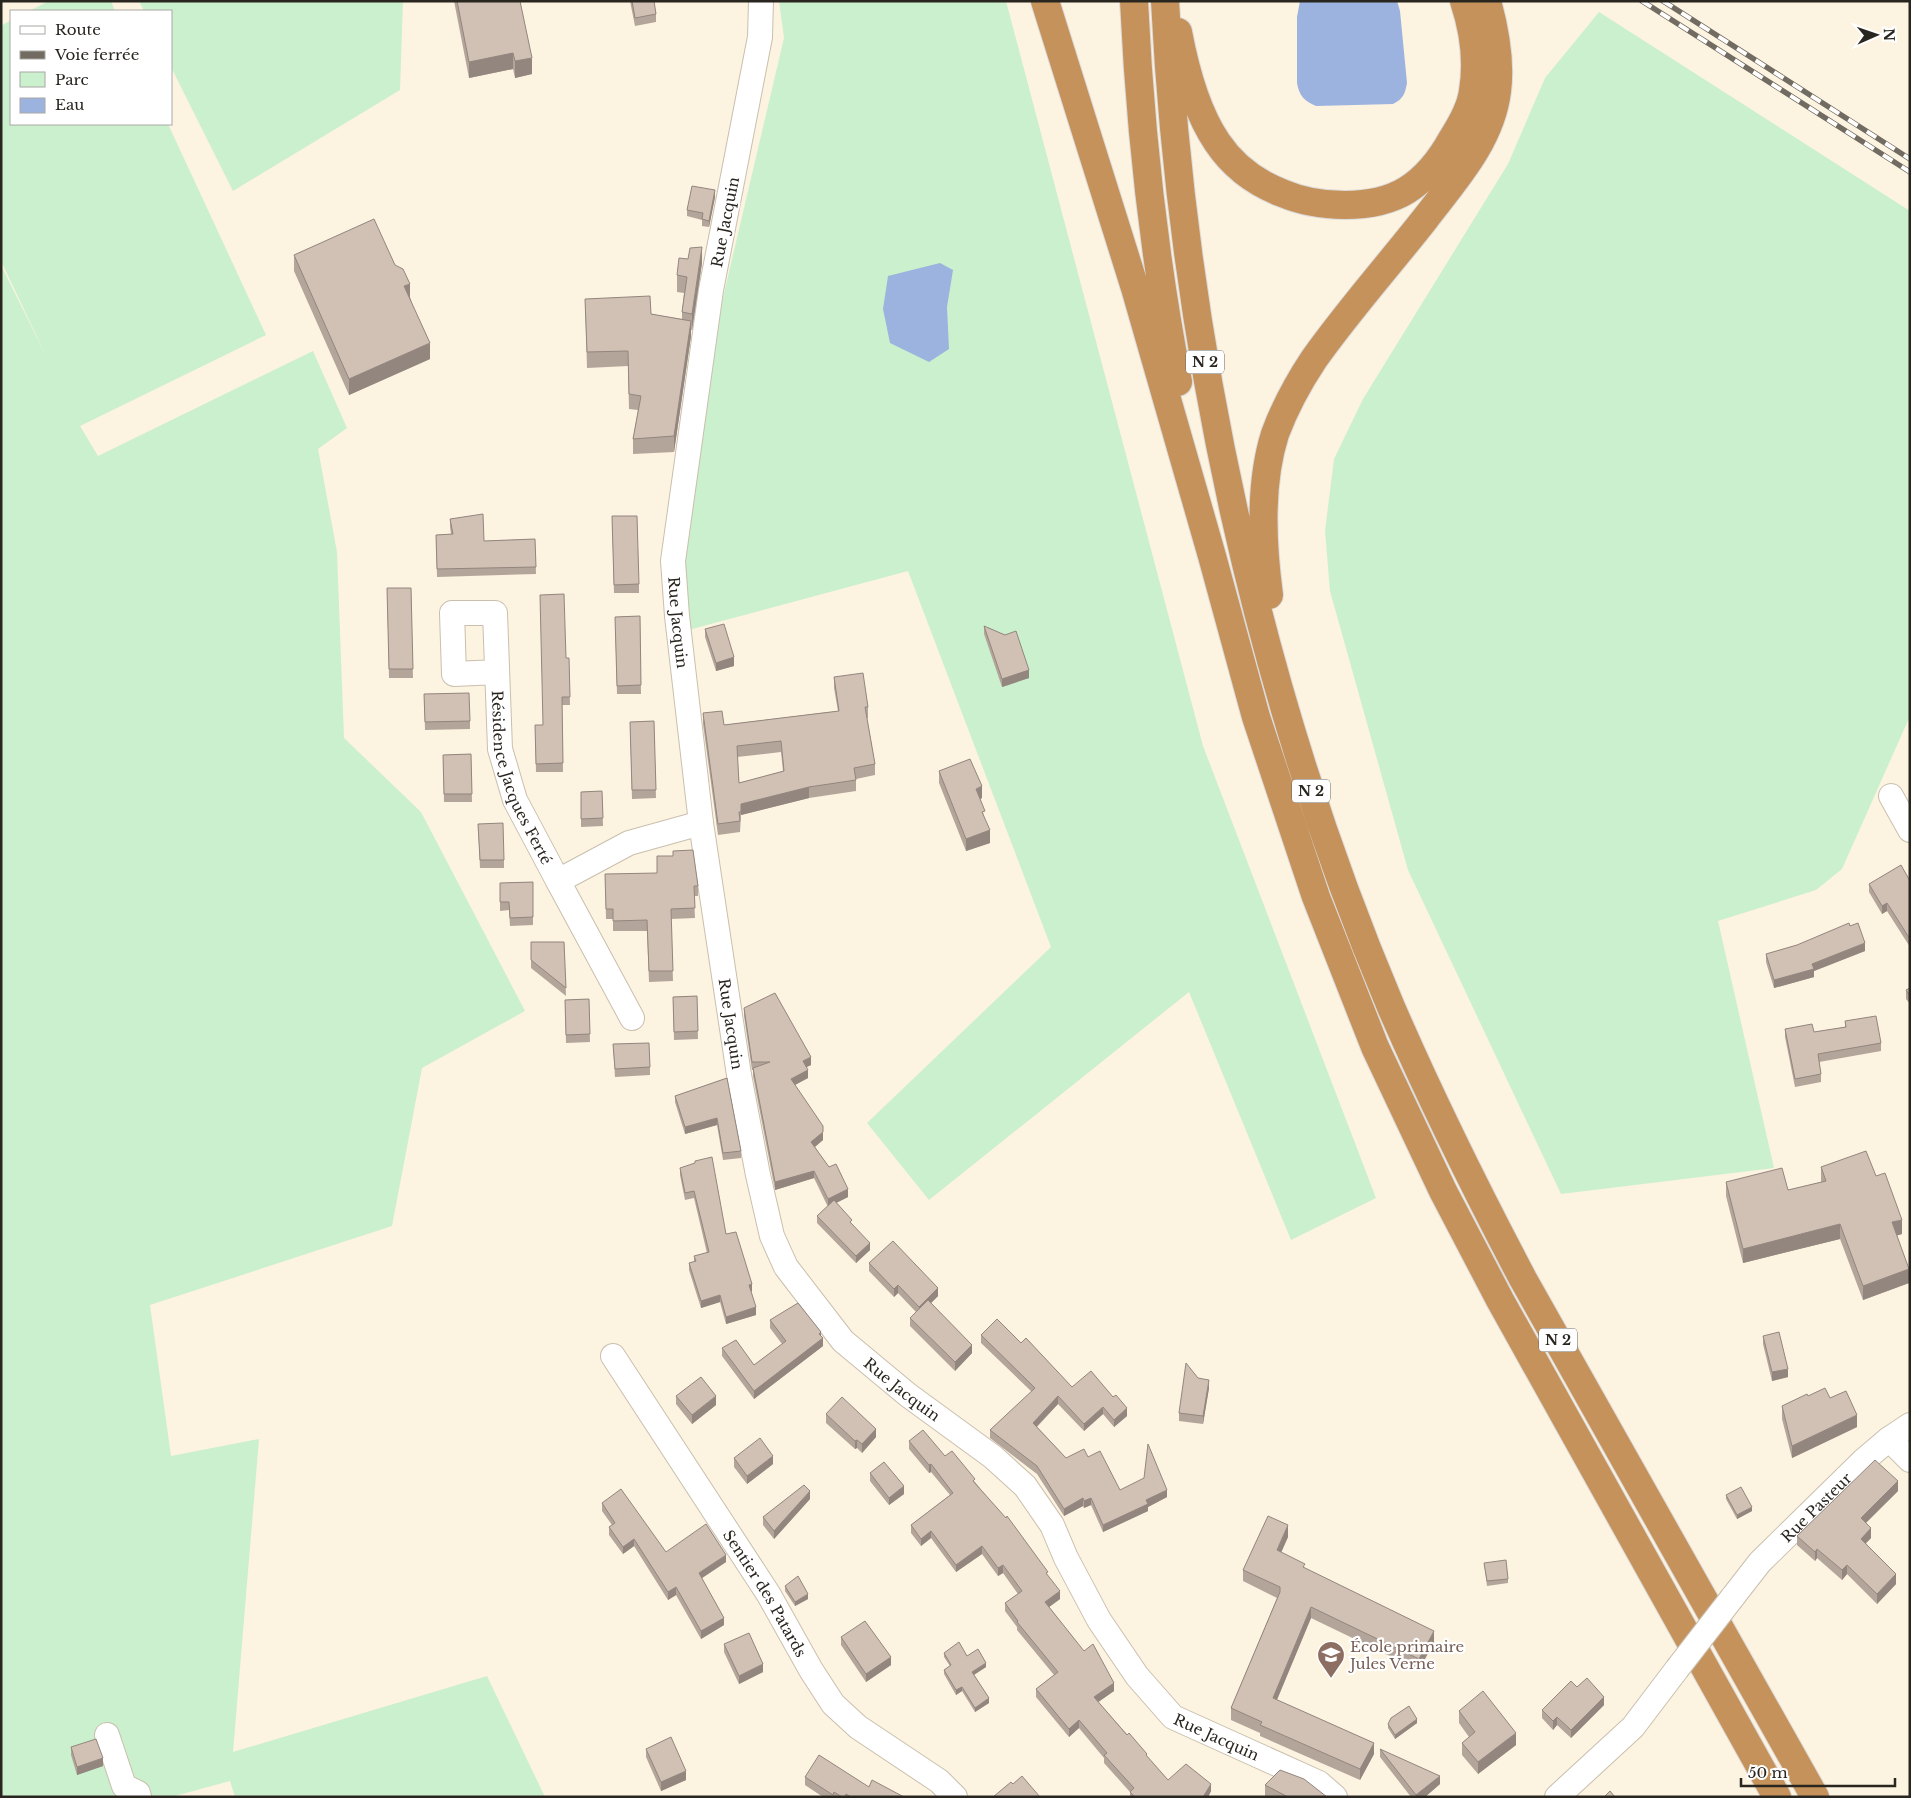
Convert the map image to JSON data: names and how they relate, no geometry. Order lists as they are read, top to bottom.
{
  "streets": {
    "highway": ["N 2"],
    "street": [
      "Rue Jacquin",
      "Résidence Jacques Ferté",
      "Rue Pasteur",
      "Sentier des Patards"
    ]
  },
  "crossings": [
    ["Rue Jacquin", "Résidence Jacques Ferté"]
  ],
  "places": {
    "school or university": ["École primaire Jules Verne"]
  },
  "legend": [
    "Route",
    "Voie ferrée",
    "Parc",
    "Eau"
  ],
  "scale_bar": "50 m",
  "north": "right"
}
